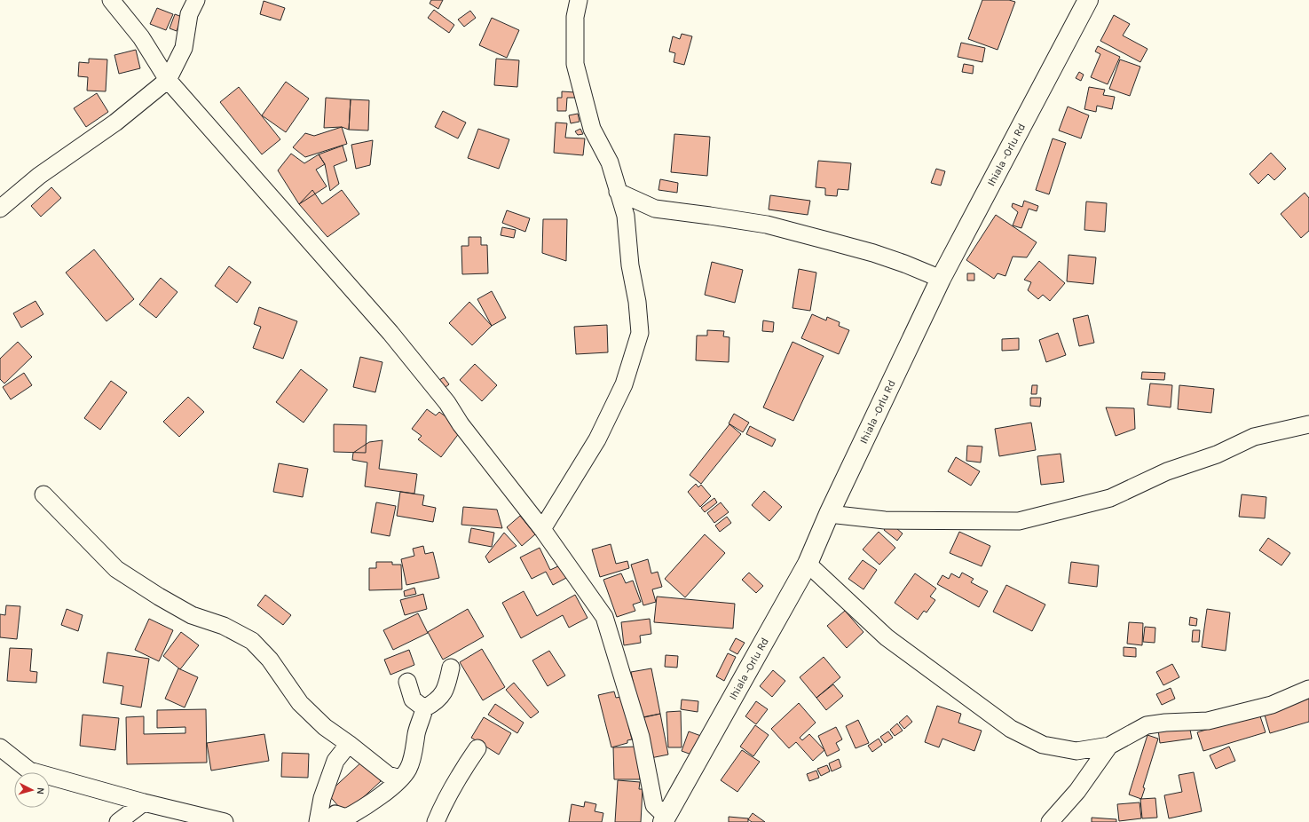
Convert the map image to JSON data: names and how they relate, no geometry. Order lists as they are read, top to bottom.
{
  "streets": {
    "main road": ["Ihiala -Orlu Rd"]
  },
  "north": "right"
}
